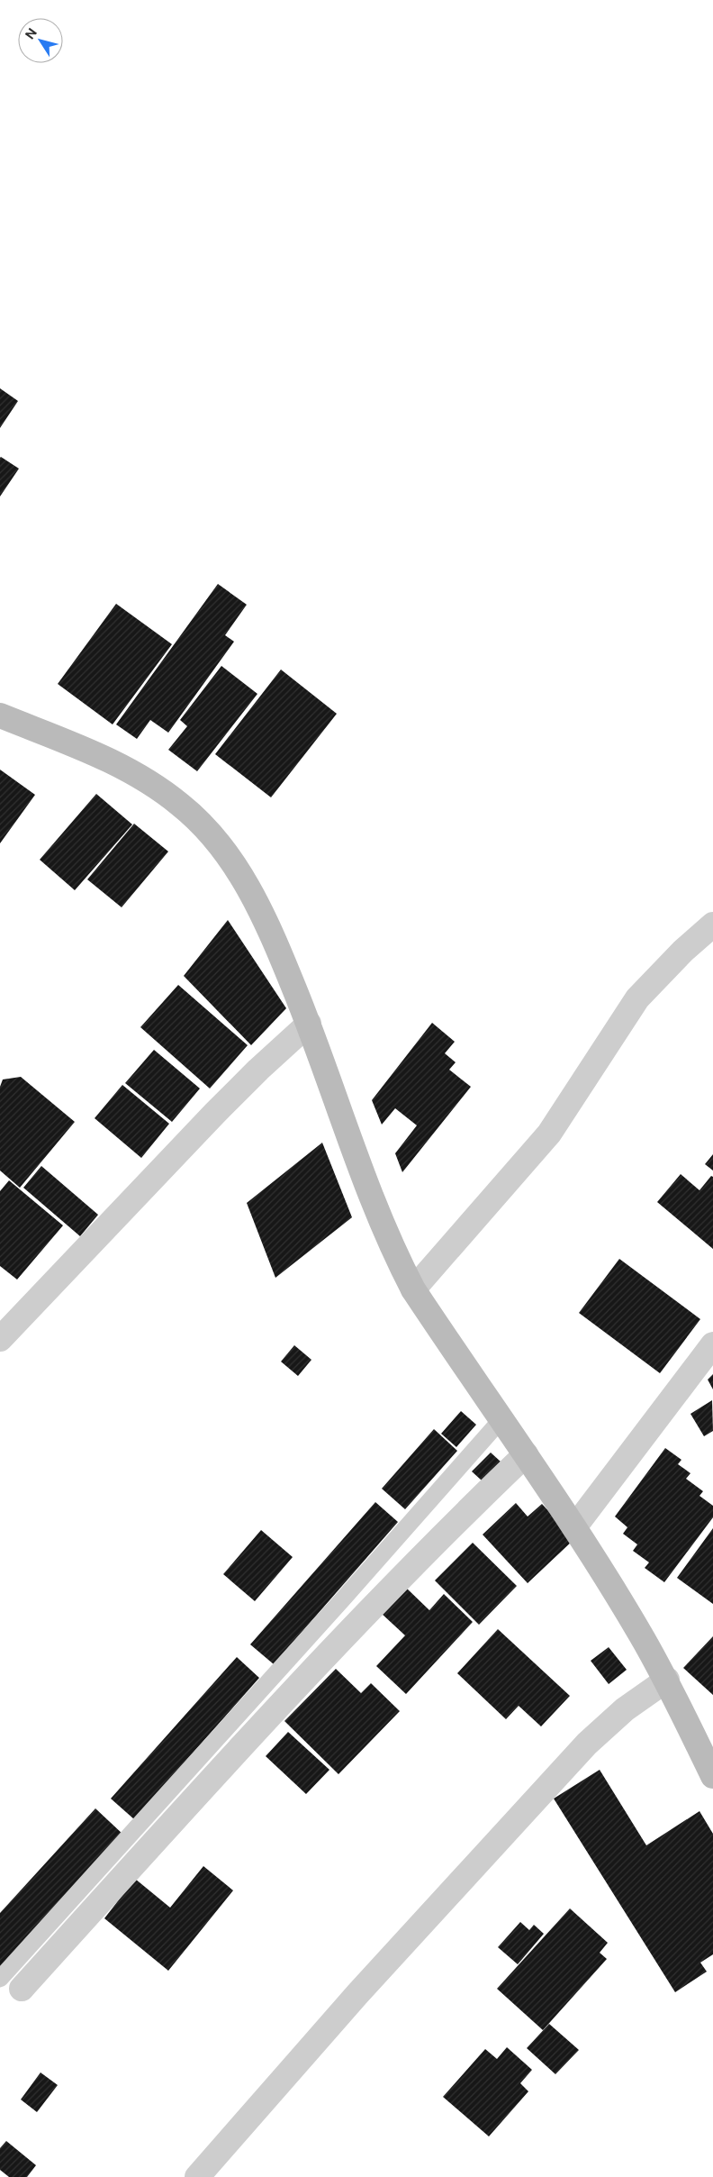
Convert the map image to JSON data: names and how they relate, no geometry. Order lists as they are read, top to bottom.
{
  "north": "top left"
}
